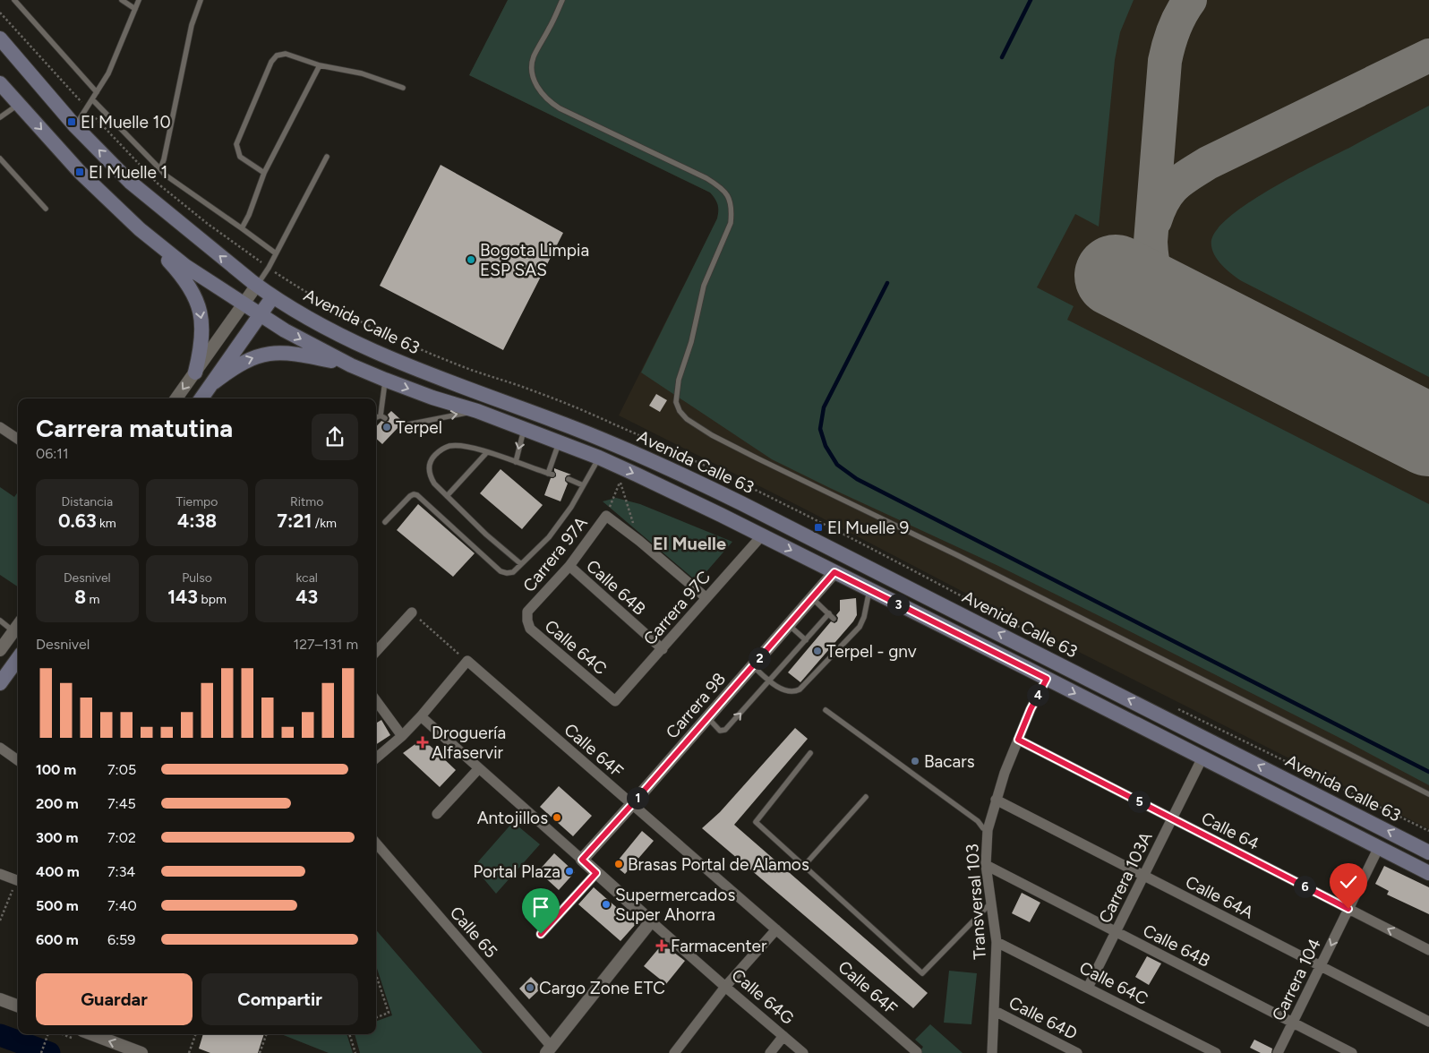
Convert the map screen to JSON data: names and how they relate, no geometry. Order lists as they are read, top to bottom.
{
  "streets": {
    "main road": ["Avenida Calle 63"],
    "street": [
      "Carrera 97A",
      "Calle 64B",
      "Carrera 97C",
      "Calle 64C",
      "Carrera 98",
      "Calle 64F",
      "Calle 64",
      "Carrera 103A",
      "Calle 64A",
      "Transversal 103",
      "Calle 65",
      "Carrera 104",
      "Calle 64G",
      "Calle 64D"
    ]
  },
  "crossings": [
    ["Carrera 97A", "Calle 64B"],
    ["Carrera 97A", "Calle 64C"],
    ["Calle 64B", "Carrera 97C"],
    ["Calle 64B", "Carrera 103A"],
    ["Calle 64B", "Transversal 103"],
    ["Calle 64B", "Carrera 104"],
    ["Carrera 97C", "Calle 64C"],
    ["Calle 64C", "Carrera 103A"],
    ["Calle 64C", "Transversal 103"],
    ["Carrera 98", "Calle 64F"],
    ["Carrera 98", "Calle 64G"],
    ["Calle 64", "Carrera 103A"],
    ["Calle 64", "Transversal 103"],
    ["Calle 64", "Carrera 104"],
    ["Carrera 103A", "Calle 64A"],
    ["Calle 64A", "Transversal 103"],
    ["Calle 64A", "Carrera 104"],
    ["Transversal 103", "Calle 64D"]
  ],
  "districts": ["El Muelle"],
  "places": {
    "transit": ["El Muelle 10", "El Muelle 1", "El Muelle 9"],
    "other": [
      "Bogota Limpia ESP SAS",
      "Terpel",
      "Terpel - gnv",
      "Bacars",
      "Antojillos",
      "Brasas Portal de Alamos",
      "Portal Plaza",
      "Supermercados Super Ahorra",
      "Cargo Zone ETC"
    ],
    "health": ["Droguería Alfaservir", "Farmacenter"]
  },
  "page": {
    "heading": ["Carrera matutina", "06:11"],
    "stats": [
      ["Distancia", "0.63 km"],
      ["Tiempo", "4:38"],
      ["Ritmo", "7:21 /km"],
      ["Desnivel", "8 m"],
      ["Pulso", "143 bpm"],
      ["kcal", "43"]
    ],
    "pins": [
      "3",
      "2",
      "4",
      "1",
      "5",
      "6"
    ],
    "chart": ["Desnivel", "127–131 m"],
    "list": [
      {
        "name": "100 m",
        "note": "7:05"
      },
      {
        "name": "200 m",
        "note": "7:45"
      },
      {
        "name": "300 m",
        "note": "7:02"
      },
      {
        "name": "400 m",
        "note": "7:34"
      },
      {
        "name": "500 m",
        "note": "7:40"
      },
      {
        "name": "600 m",
        "note": "6:59"
      }
    ],
    "buttons": ["Guardar", "Compartir"]
  }
}
